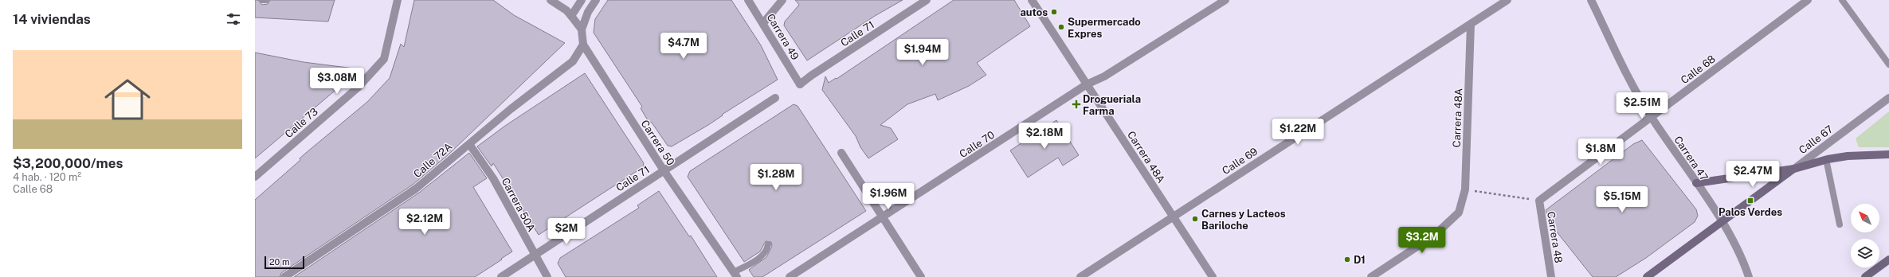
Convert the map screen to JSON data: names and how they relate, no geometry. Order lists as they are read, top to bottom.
{
  "streets": {
    "main road": ["Calle 67"],
    "street": [
      "Calle 71",
      "Carrera 49",
      "Calle 68",
      "Carrera 48A",
      "Calle 73",
      "Carrera 50",
      "Calle 70",
      "Carrera 47",
      "Calle 72A",
      "Calle 69",
      "Carrera 50A",
      "Carrera 48"
    ]
  },
  "crossings": [
    ["Calle 71", "Carrera 49"],
    ["Calle 71", "Carrera 50"],
    ["Calle 71", "Carrera 50A"],
    ["Calle 68", "Carrera 47"],
    ["Calle 68", "Carrera 48"],
    ["Carrera 48A", "Calle 70"],
    ["Carrera 48A", "Calle 69"],
    ["Calle 67", "Carrera 47"],
    ["Carrera 50", "Calle 72A"],
    ["Calle 72A", "Carrera 50A"]
  ],
  "places": {
    "other": [
      "autos",
      "Supermercado Expres",
      "Carnes y Lacteos Bariloche",
      "D1"
    ],
    "health": ["Drogueriala Farma"],
    "transit": ["Palos Verdes"]
  },
  "scale_bar": "20 m",
  "north": "top left",
  "page": {
    "heading": "14 viviendas",
    "price": [
      "$4.7M",
      "$1.94M",
      "$3.08M",
      "$2.51M",
      "$1.22M",
      "$2.18M",
      "$1.8M",
      "$2.47M",
      "$1.28M",
      "$1.96M",
      "$5.15M",
      "$2.12M",
      "$2M",
      "$3.2M"
    ],
    "list": [
      {
        "name": "$3,200,000/mes",
        "note": "4 hab. · 120 m² · Calle 68"
      }
    ],
    "scale": "20 m"
  }
}
